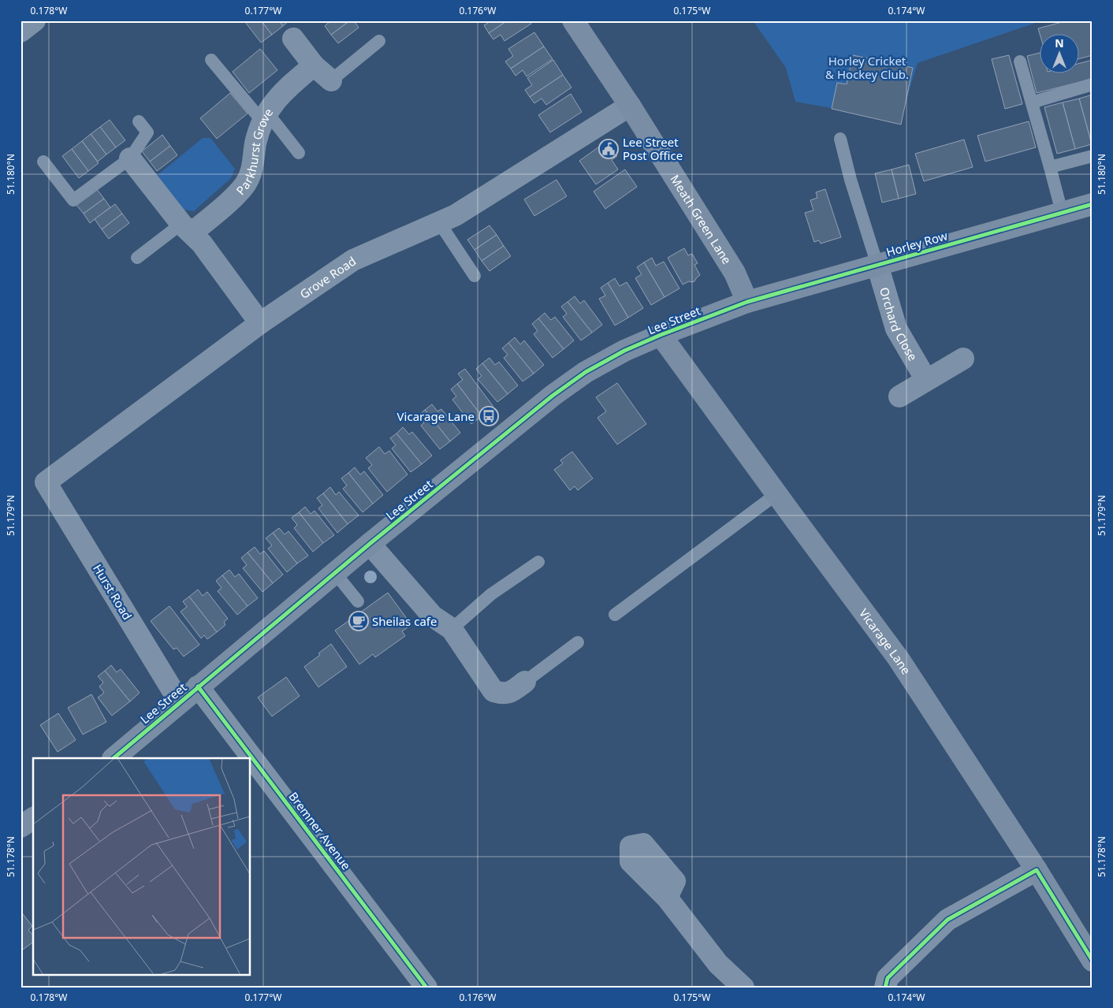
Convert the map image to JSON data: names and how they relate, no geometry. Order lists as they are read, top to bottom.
{
  "streets": {
    "street": [
      "Parkhurst Grove",
      "Meath Green Lane",
      "Horley Row",
      "Grove Road",
      "Lee Street",
      "Orchard Close",
      "Hurst Road",
      "Vicarage Lane",
      "Bremner Avenue"
    ]
  },
  "crossings": [
    ["Meath Green Lane", "Horley Row"],
    ["Meath Green Lane", "Grove Road"],
    ["Meath Green Lane", "Lee Street"],
    ["Horley Row", "Lee Street"],
    ["Horley Row", "Orchard Close"],
    ["Grove Road", "Hurst Road"],
    ["Lee Street", "Hurst Road"],
    ["Lee Street", "Vicarage Lane"],
    ["Lee Street", "Bremner Avenue"]
  ],
  "parks": ["Horley Cricket & Hockey Club."],
  "places": {
    "public building": ["Lee Street Post Office"],
    "bus stop": ["Vicarage Lane"],
    "cafe": ["Sheilas cafe"]
  },
  "north": "top",
  "coordinates": [
    "0.178°W",
    "0.177°W",
    "0.176°W",
    "0.175°W",
    "0.174°W",
    "51.180°N",
    "51.179°N",
    "51.178°N"
  ]
}
